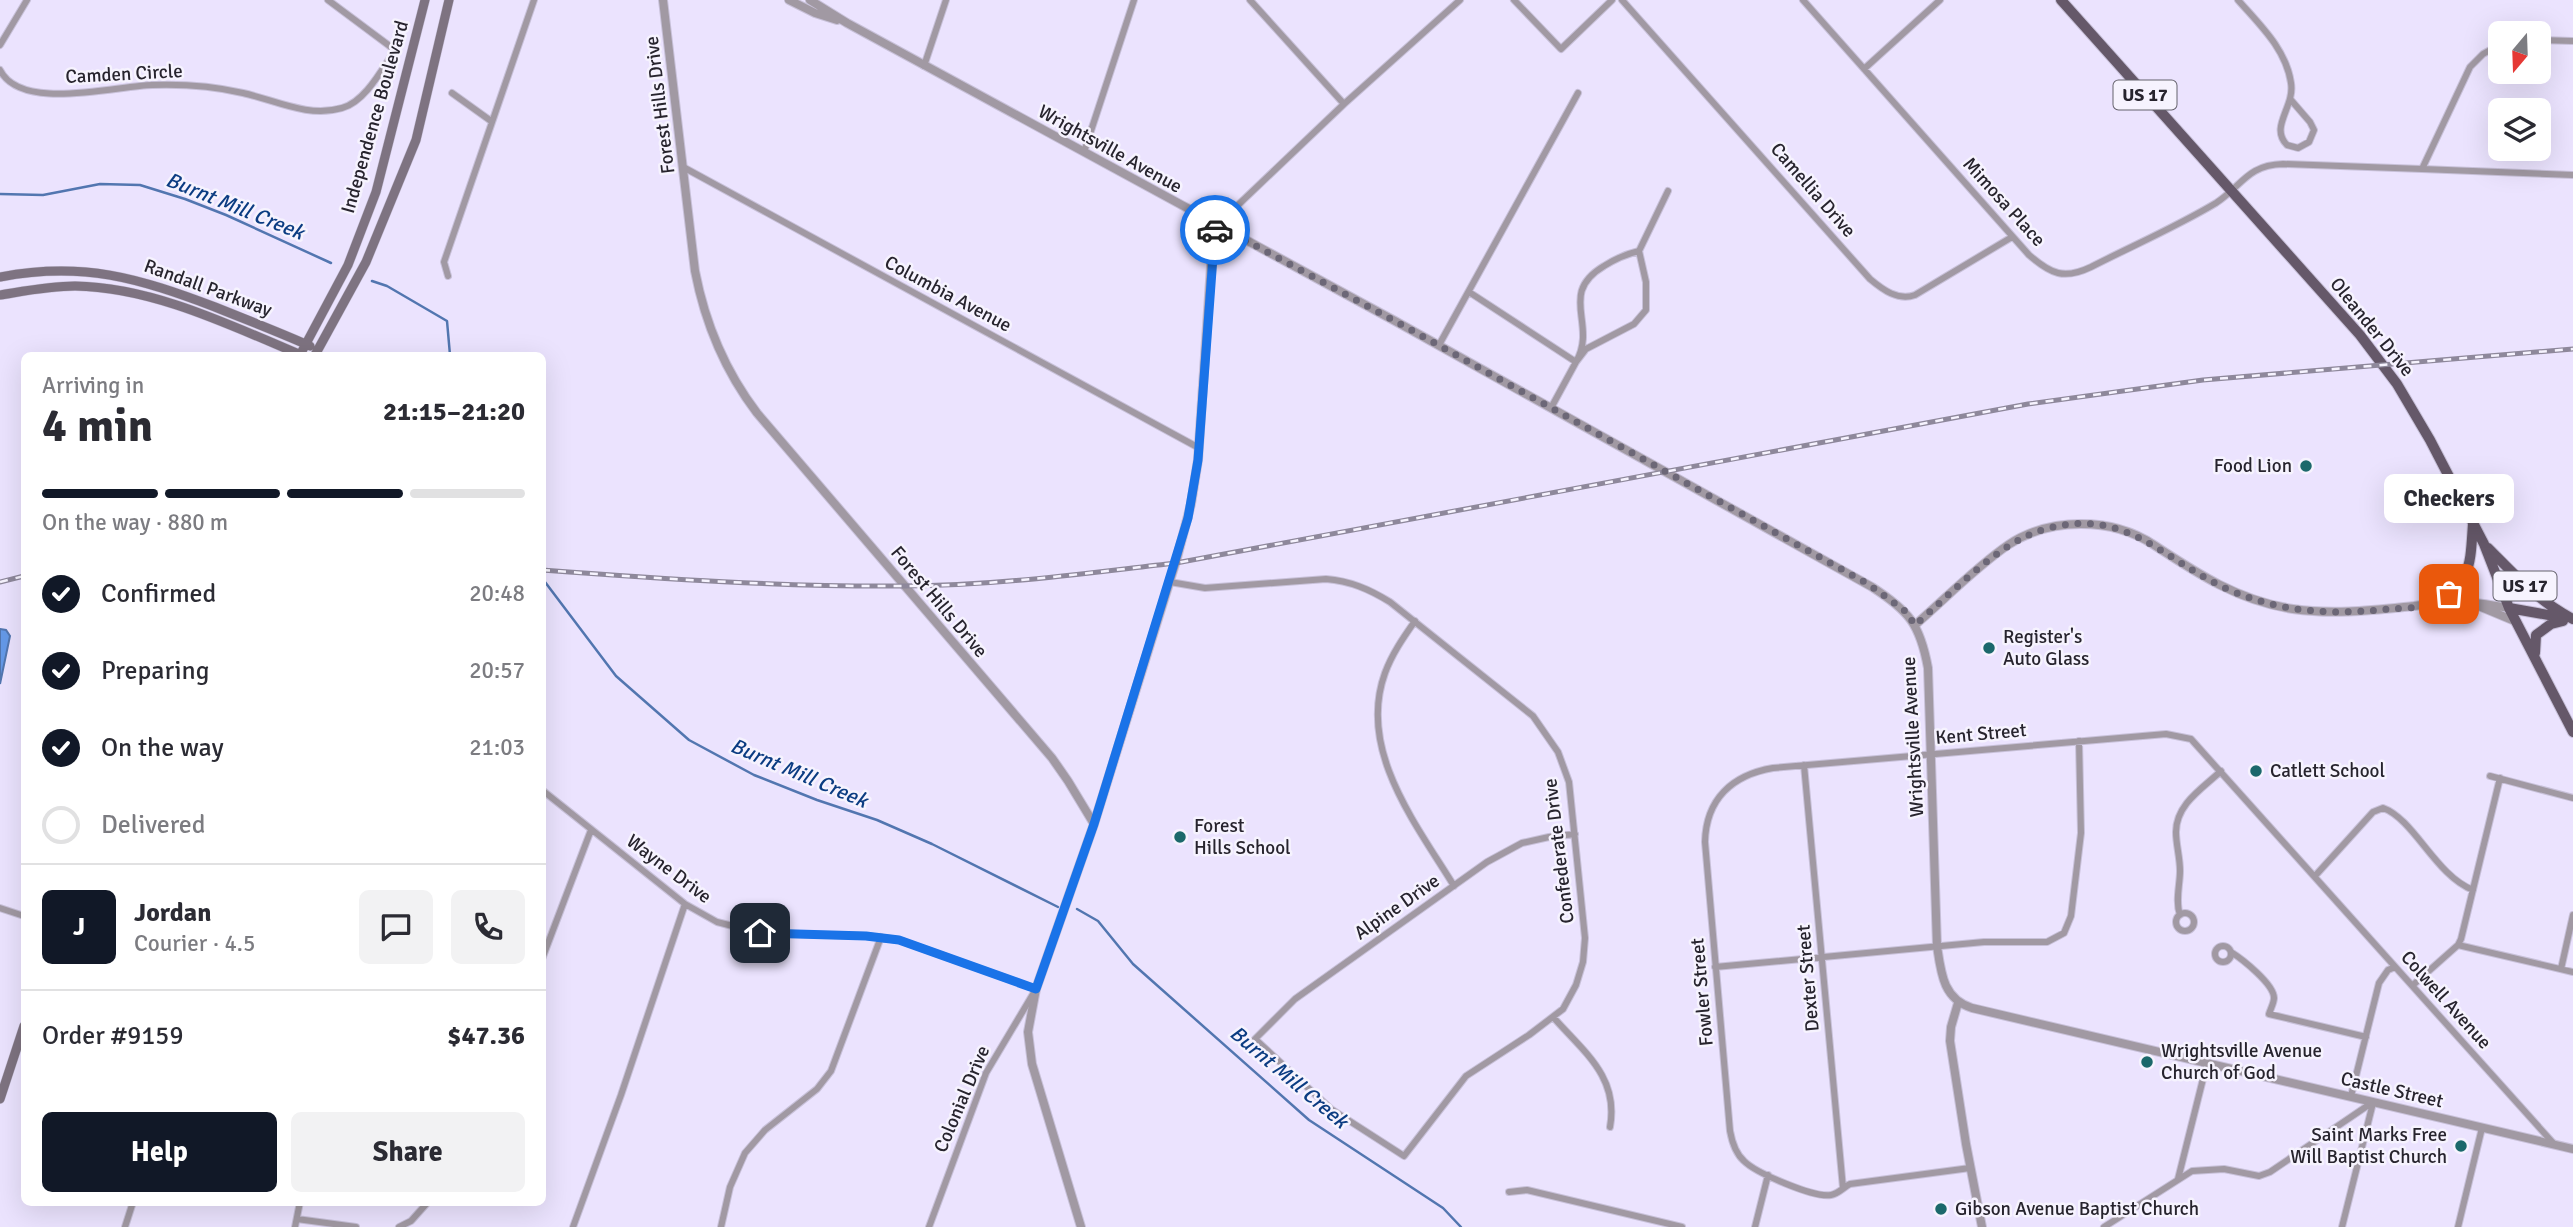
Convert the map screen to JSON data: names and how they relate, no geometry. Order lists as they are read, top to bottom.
{
  "streets": {
    "main road": [
      "US 17",
      "Independence Boulevard",
      "Randall Parkway",
      "Oleander Drive"
    ],
    "street": [
      "Camden Circle",
      "Forest Hills Drive",
      "Wrightsville Avenue",
      "Camellia Drive",
      "Mimosa Place",
      "Columbia Avenue",
      "Kent Street",
      "Confederate Drive",
      "Wayne Drive",
      "Alpine Drive",
      "Dexter Street",
      "Fowler Street",
      "Colwell Avenue",
      "Castle Street",
      "Colonial Drive"
    ]
  },
  "crossings": [
    ["US 17", "Oleander Drive"],
    ["Forest Hills Drive", "Columbia Avenue"],
    ["Independence Boulevard", "Randall Parkway"],
    ["Wrightsville Avenue", "Kent Street"],
    ["Wrightsville Avenue", "Castle Street"],
    ["Camellia Drive", "Mimosa Place"],
    ["Mimosa Place", "Oleander Drive"],
    ["Kent Street", "Dexter Street"],
    ["Kent Street", "Fowler Street"],
    ["Kent Street", "Colwell Avenue"],
    ["Confederate Drive", "Alpine Drive"],
    ["Wayne Drive", "Colonial Drive"],
    ["Dexter Street", "Fowler Street"],
    ["Colwell Avenue", "Castle Street"]
  ],
  "water": ["Burnt Mill Creek"],
  "places": [
    "Food Lion",
    "Checkers",
    "Register's Auto Glass",
    "Catlett School",
    "Forest Hills School",
    "Wrightsville Avenue Church of God",
    "Saint Marks Free Will Baptist Church",
    "Gibson Avenue Baptist Church"
  ],
  "north": "bottom",
  "page": {
    "heading": ["4 min", "Arriving in", "21:15–21:20"],
    "panel": [
      "Jordan",
      "Courier · 4.5",
      "Order #9159",
      "$47.36"
    ],
    "bar": "On the way · 880 m",
    "bubble": "Checkers",
    "list": [
      ["Confirmed", "20:48"],
      ["Preparing", "20:57"],
      ["On the way", "21:03"],
      "Delivered"
    ],
    "round": "J",
    "buttons": ["Help", "Share"]
  }
}
